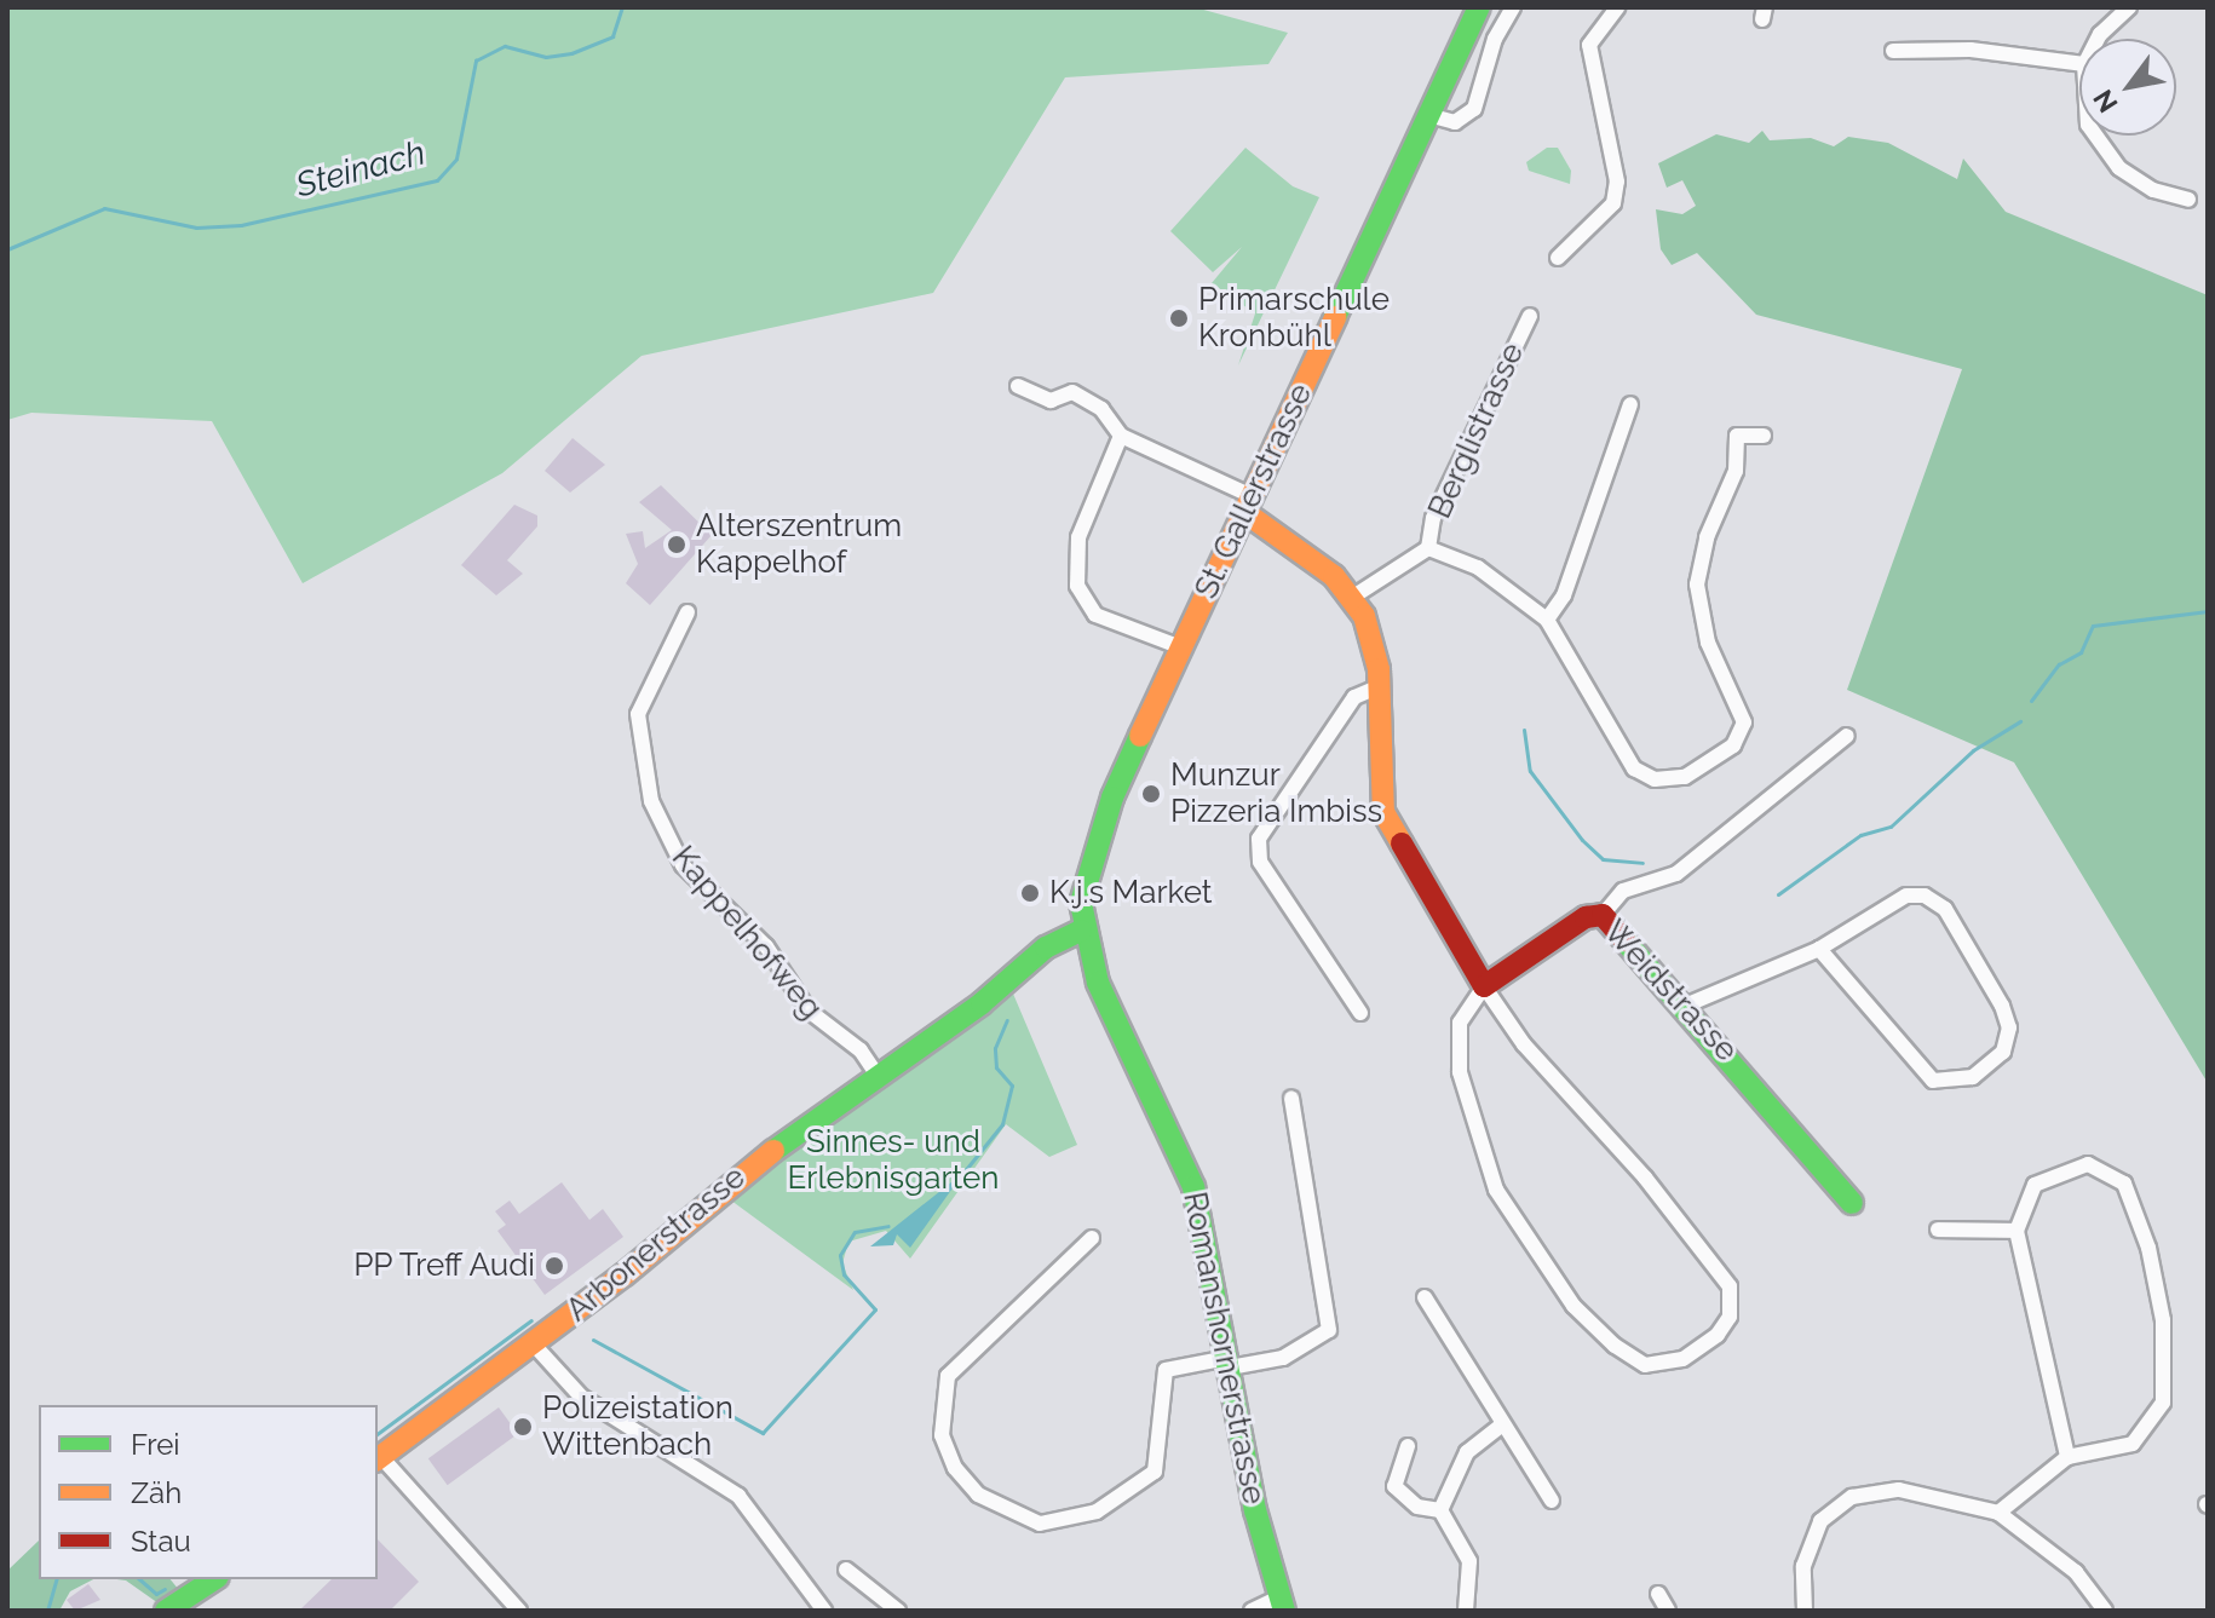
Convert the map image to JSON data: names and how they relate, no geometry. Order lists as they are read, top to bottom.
{
  "streets": {
    "main road": [
      "St. Gallerstrasse",
      "Weidstrasse",
      "Arbonerstrasse",
      "Romanshornerstrasse"
    ],
    "street": ["Berglistrasse", "Kappelhofweg"]
  },
  "crossings": [
    ["St. Gallerstrasse", "Arbonerstrasse"],
    ["St. Gallerstrasse", "Romanshornerstrasse"],
    ["Kappelhofweg", "Arbonerstrasse"],
    ["Arbonerstrasse", "Romanshornerstrasse"]
  ],
  "water": ["Steinach"],
  "parks": ["Sinnes- und Erlebnisgarten"],
  "places": [
    "Primarschule Kronbühl",
    "Alterszentrum Kappelhof",
    "Munzur Pizzeria Imbiss",
    "K.j.s Market",
    "PP Treff Audi",
    "Polizeistation Wittenbach"
  ],
  "legend": ["Frei", "Zäh", "Stau"],
  "north": "bottom left"
}
